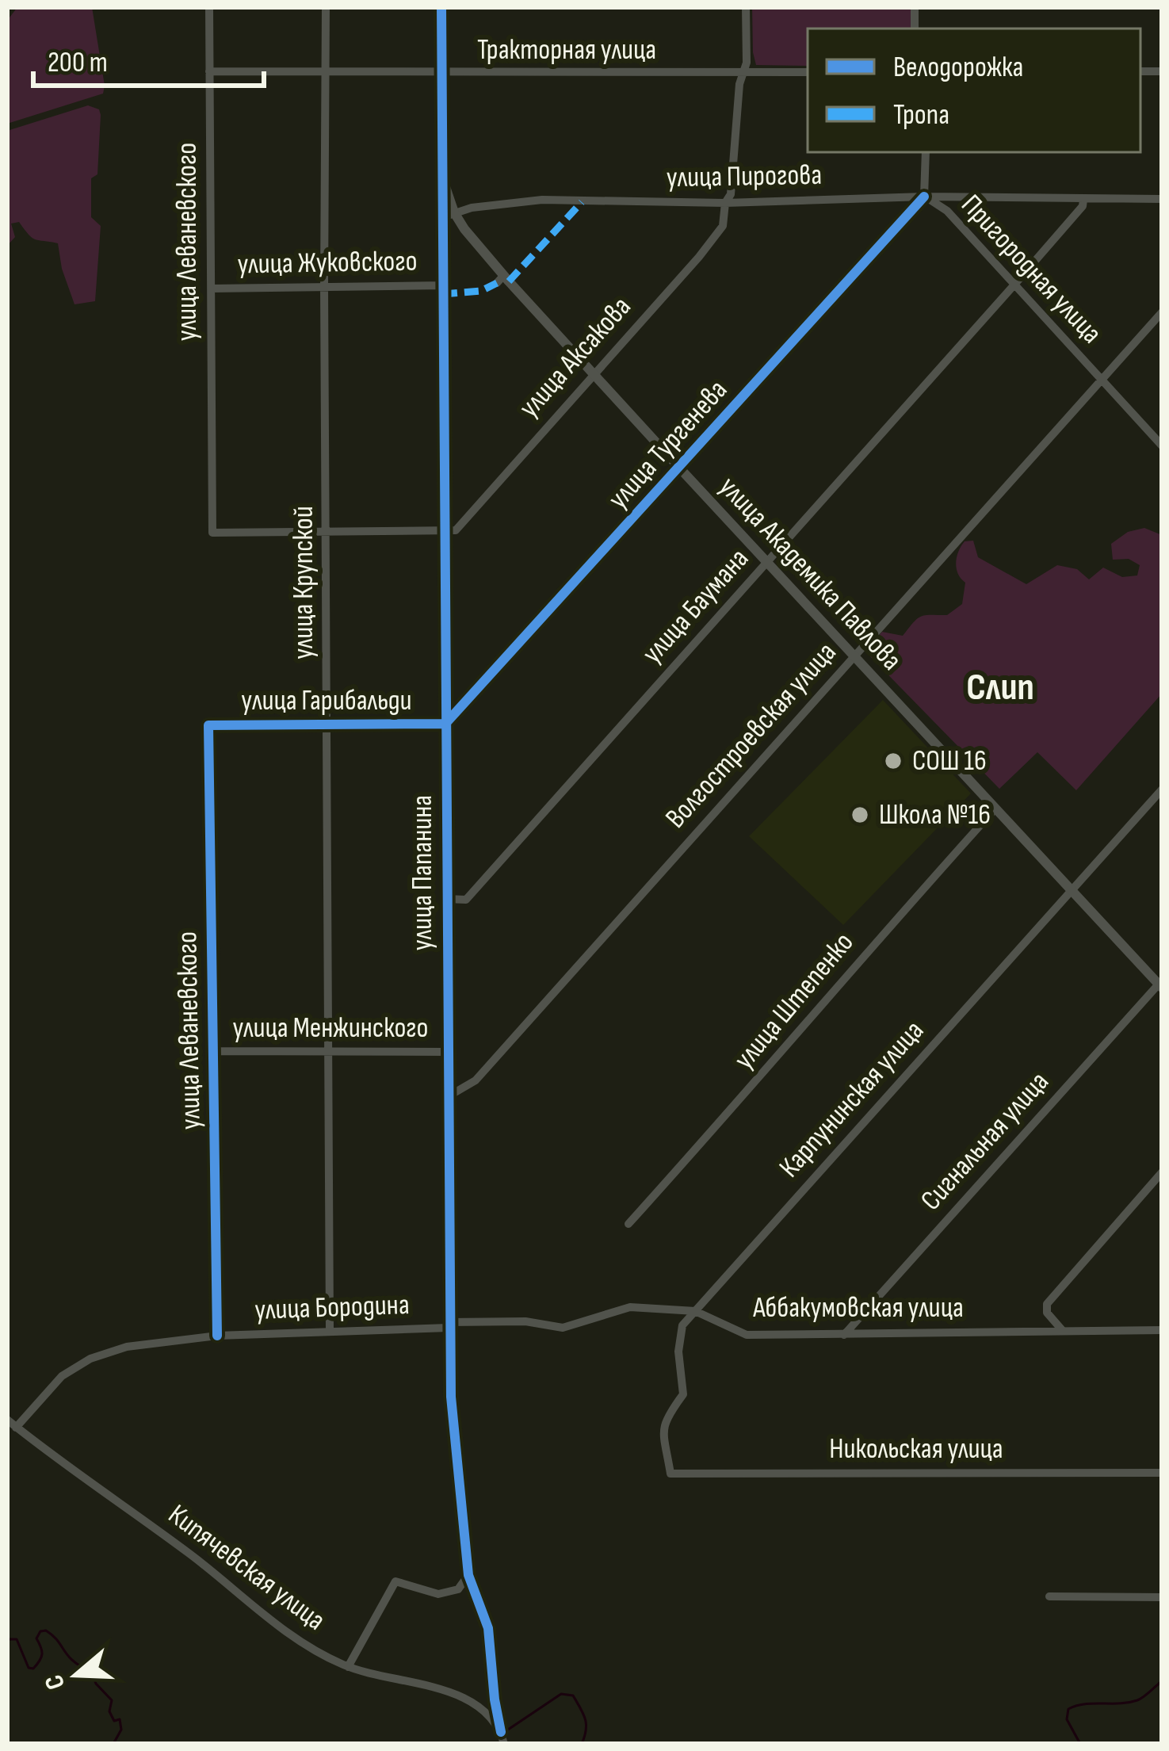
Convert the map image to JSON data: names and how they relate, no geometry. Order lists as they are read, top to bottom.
{
  "streets": {
    "street": [
      "Тракторная улица",
      "улица Пирогова",
      "улица Леваневского",
      "улица Жуковского",
      "Пригородная улица",
      "улица Аксакова",
      "улица Тургенева",
      "улица Академика Павлова",
      "улица Крупской",
      "улица Баумана",
      "улица Гарибальди",
      "Волгостроевская улица",
      "улица Папанина",
      "улица Штепенко",
      "улица Менжинского",
      "Карпунинская улица",
      "Сигнальная улица",
      "улица Бородина",
      "Аббакумовская улица",
      "Никольская улица",
      "Кипячевская улица"
    ]
  },
  "crossings": [
    ["Тракторная улица", "улица Леваневского"],
    ["Тракторная улица", "улица Аксакова"],
    ["Тракторная улица", "улица Академика Павлова"],
    ["Тракторная улица", "улица Крупской"],
    ["улица Пирогова", "Пригородная улица"],
    ["улица Пирогова", "улица Аксакова"],
    ["улица Пирогова", "улица Тургенева"],
    ["улица Пирогова", "улица Академика Павлова"],
    ["улица Пирогова", "улица Баумана"],
    ["улица Пирогова", "улица Папанина"],
    ["улица Леваневского", "улица Жуковского"],
    ["улица Леваневского", "улица Крупской"],
    ["улица Леваневского", "улица Гарибальди"],
    ["улица Леваневского", "улица Менжинского"],
    ["улица Леваневского", "улица Бородина"],
    ["улица Жуковского", "улица Крупской"],
    ["улица Жуковского", "улица Папанина"],
    ["Пригородная улица", "улица Тургенева"],
    ["Пригородная улица", "улица Баумана"],
    ["Пригородная улица", "Волгостроевская улица"],
    ["улица Аксакова", "улица Академика Павлова"],
    ["улица Аксакова", "улица Папанина"],
    ["улица Тургенева", "улица Академика Павлова"],
    ["улица Тургенева", "улица Гарибальди"],
    ["улица Тургенева", "улица Папанина"],
    ["улица Академика Павлова", "улица Баумана"],
    ["улица Академика Павлова", "Волгостроевская улица"],
    ["улица Академика Павлова", "улица Папанина"],
    ["улица Академика Павлова", "улица Штепенко"],
    ["улица Академика Павлова", "Карпунинская улица"],
    ["улица Академика Павлова", "Сигнальная улица"],
    ["улица Крупской", "улица Гарибальди"],
    ["улица Крупской", "улица Менжинского"],
    ["улица Крупской", "улица Бородина"],
    ["улица Баумана", "улица Папанина"],
    ["улица Гарибальди", "улица Папанина"],
    ["Волгостроевская улица", "улица Папанина"],
    ["улица Папанина", "улица Менжинского"],
    ["улица Папанина", "улица Бородина"],
    ["улица Папанина", "Аббакумовская улица"],
    ["улица Папанина", "Кипячевская улица"],
    ["Карпунинская улица", "Аббакумовская улица"],
    ["Карпунинская улица", "Никольская улица"],
    ["Сигнальная улица", "Аббакумовская улица"],
    ["улица Бородина", "Аббакумовская улица"],
    ["улица Бородина", "Кипячевская улица"]
  ],
  "districts": ["Слип"],
  "places": ["СОШ 16", "Школа №16"],
  "legend": ["Велодорожка", "Тропа"],
  "scale_bar": "200 m",
  "north": "left"
}
